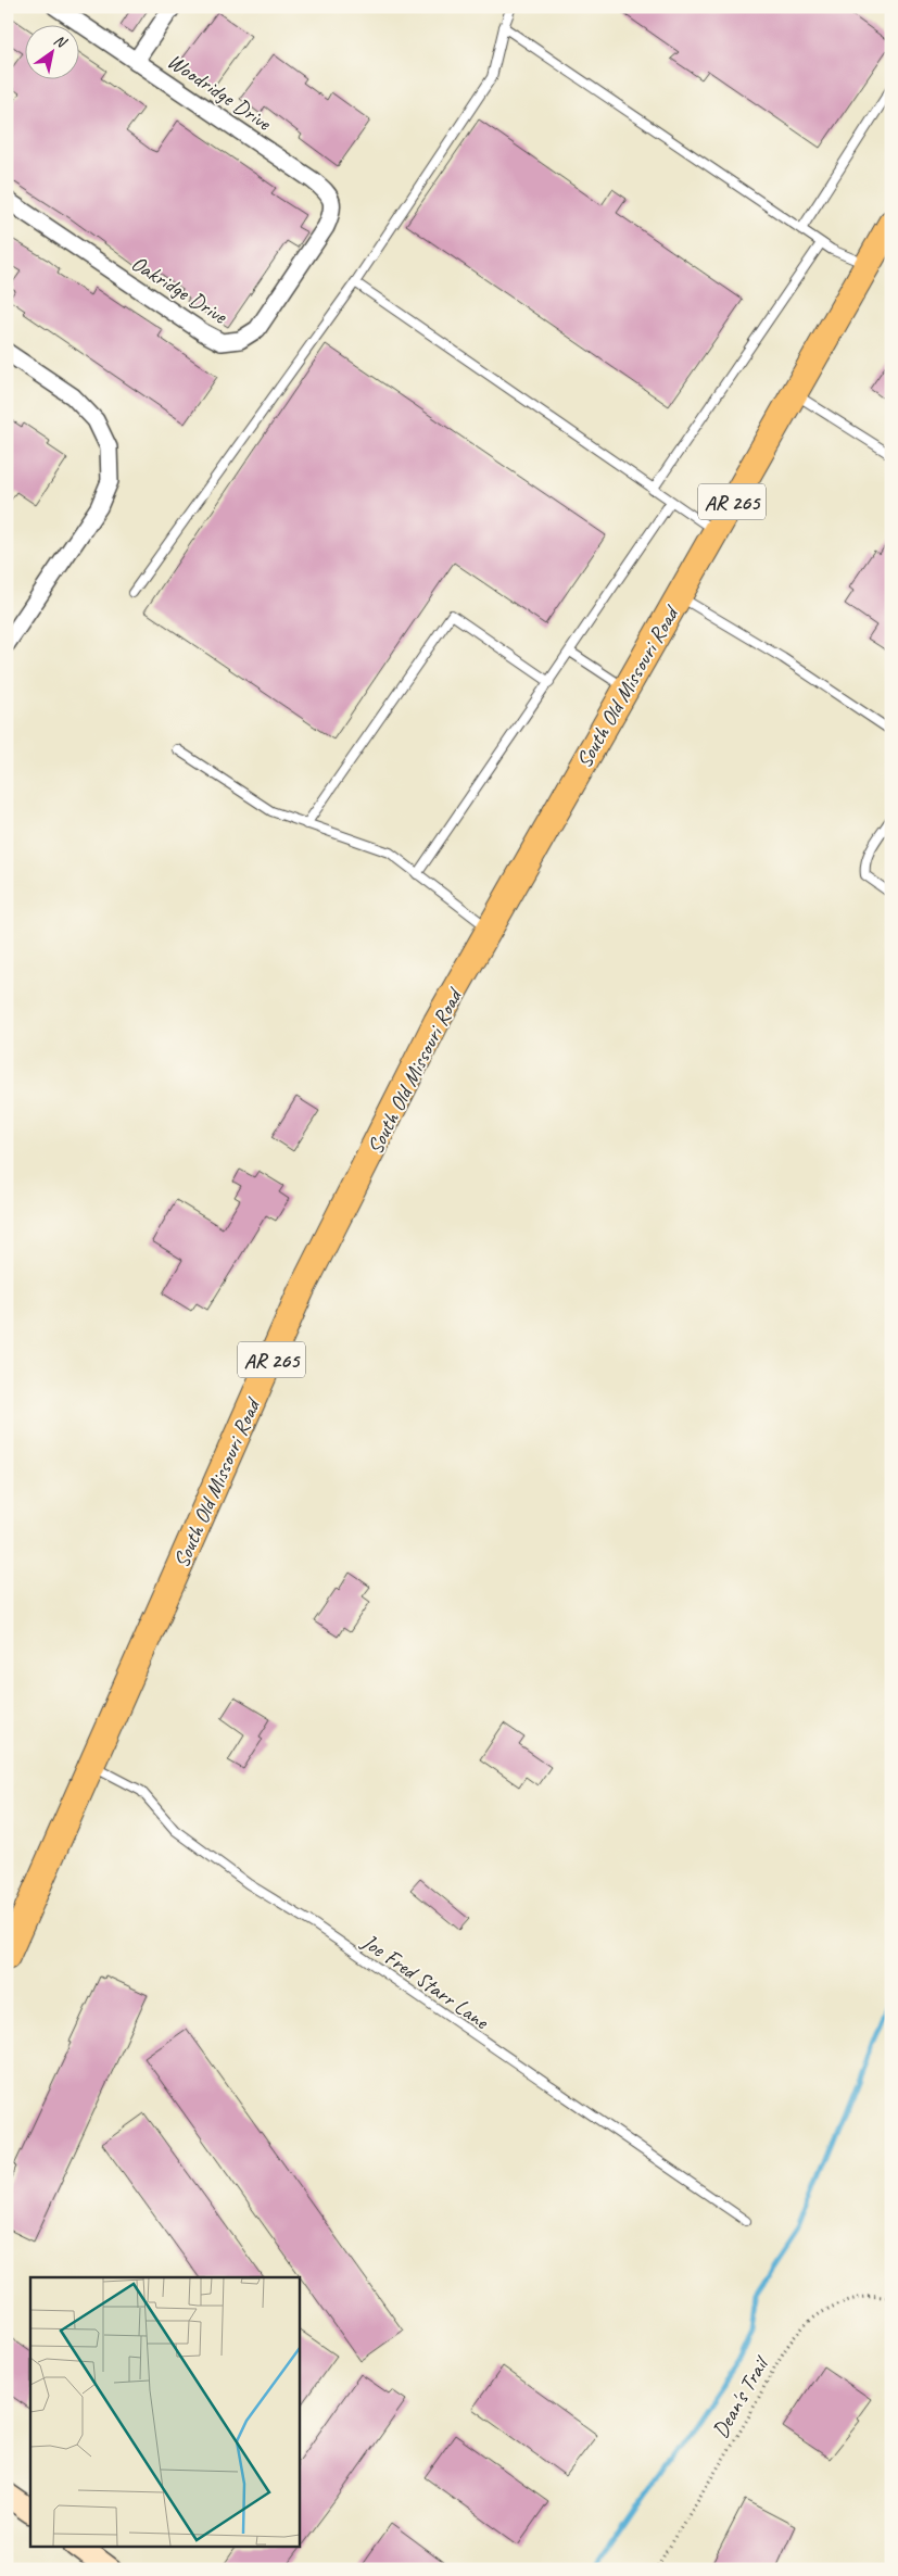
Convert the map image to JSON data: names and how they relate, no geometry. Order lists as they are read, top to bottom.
{
  "streets": {
    "main road": ["AR 265", "South Old Missouri Road"],
    "street": ["Woodridge Drive", "Oakridge Drive"],
    "lane": ["Joe Fred Starr Lane"],
    "path": ["Dean's Trail"]
  },
  "crossings": [
    ["Woodridge Drive", "Oakridge Drive"],
    ["South Old Missouri Road", "Joe Fred Starr Lane"]
  ],
  "north": "top right"
}
